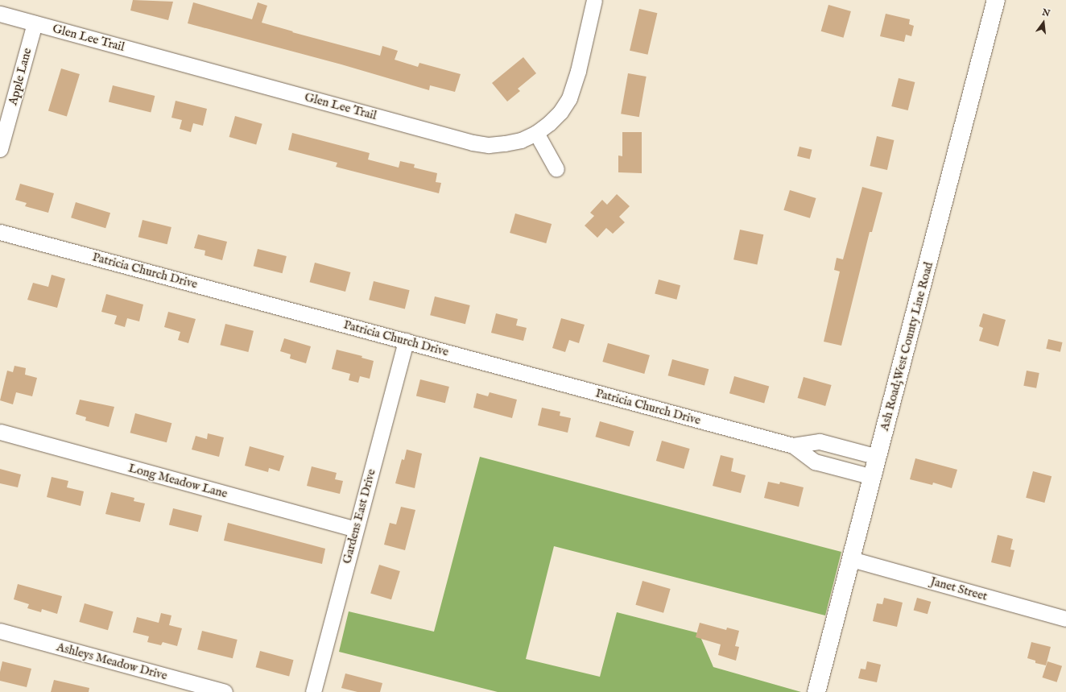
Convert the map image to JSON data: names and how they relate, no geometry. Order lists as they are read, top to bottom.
{
  "streets": {
    "main road": ["Ash Road;West County Line Road"],
    "street": [
      "Glen Lee Trail",
      "Apple Lane",
      "Patricia Church Drive",
      "Long Meadow Lane",
      "Gardens East Drive",
      "Janet Street",
      "Ashleys Meadow Drive"
    ]
  },
  "crossings": [
    ["Glen Lee Trail", "Apple Lane"],
    ["Patricia Church Drive", "Ash Road;West County Line Road"],
    ["Patricia Church Drive", "Gardens East Drive"],
    ["Ash Road;West County Line Road", "Janet Street"],
    ["Long Meadow Lane", "Gardens East Drive"]
  ],
  "north": "top"
}
